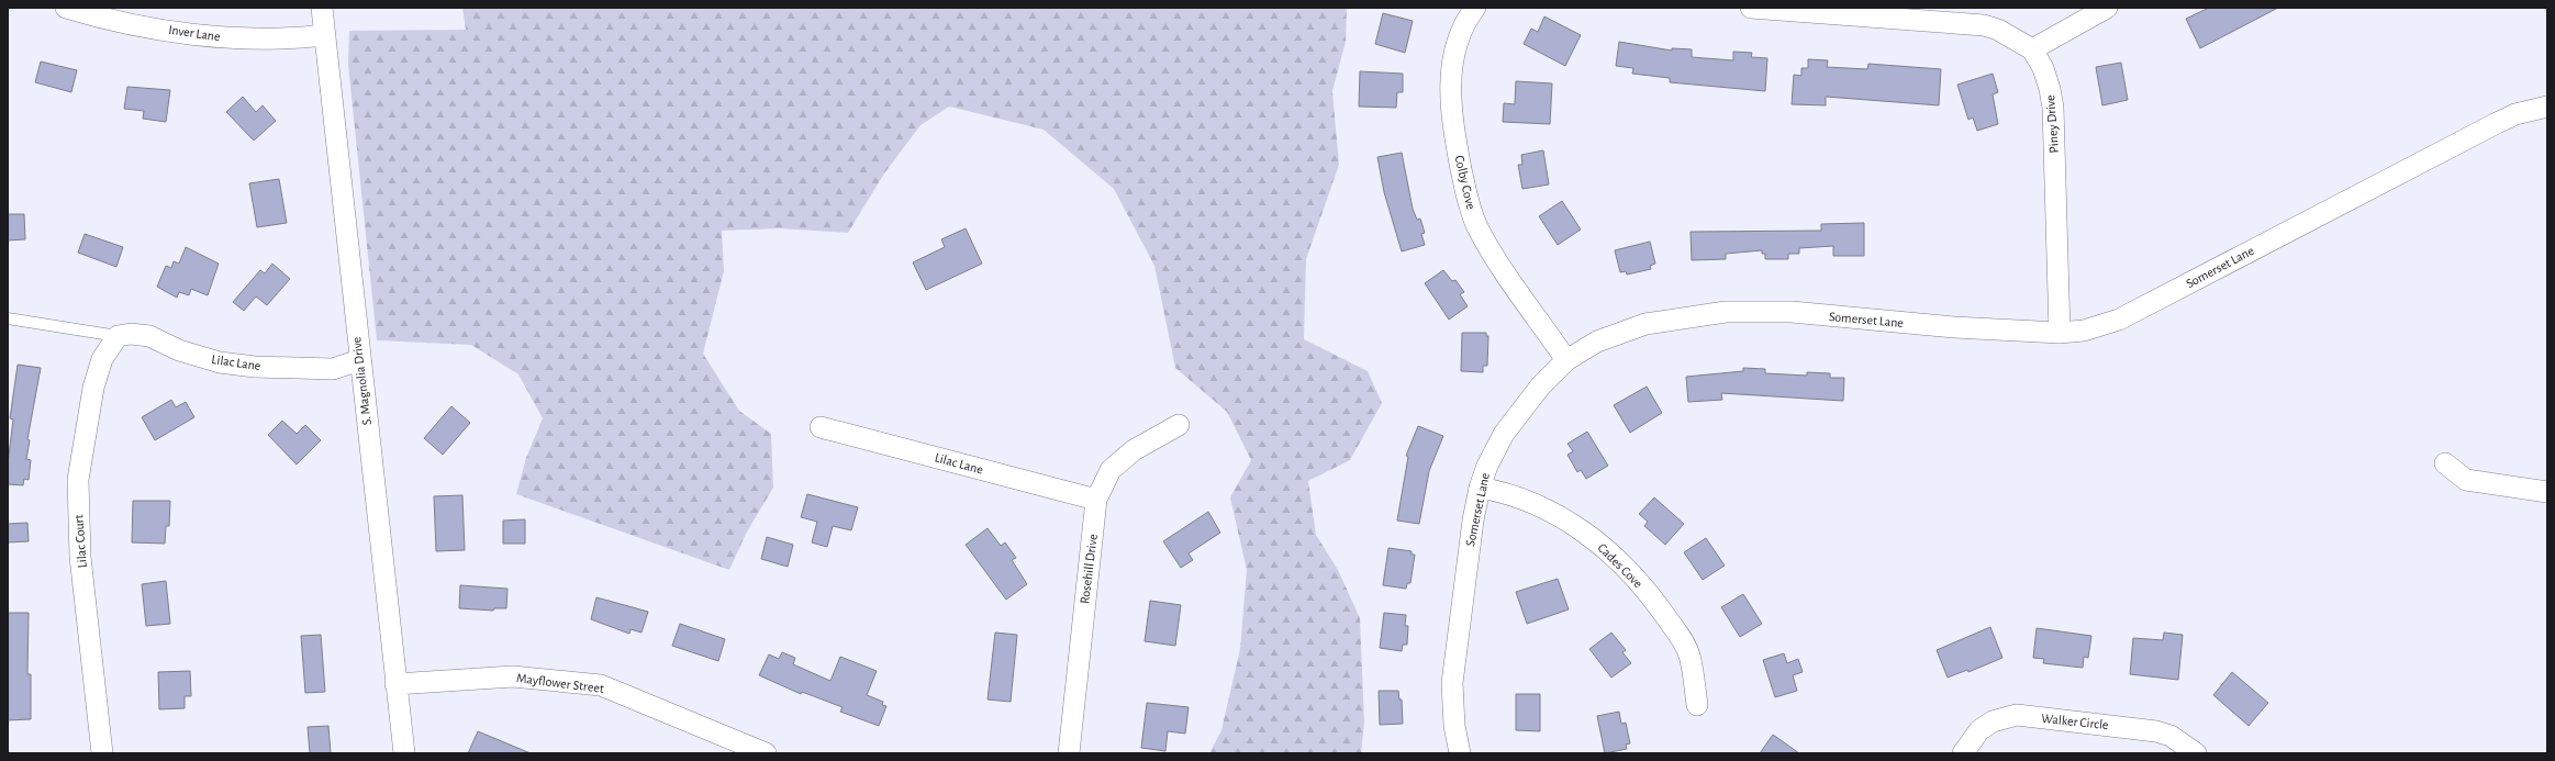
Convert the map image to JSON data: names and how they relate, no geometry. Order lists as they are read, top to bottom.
{
  "streets": {
    "street": [
      "Inver Lane",
      "Piney Drive",
      "Colby Cove",
      "Somerset Lane",
      "Lilac Lane",
      "S. Magnolia Drive",
      "Lilac Court",
      "Cades Cove",
      "Rosehill Drive",
      "Mayflower Street",
      "Walker Circle"
    ]
  },
  "crossings": [
    ["Inver Lane", "S. Magnolia Drive"],
    ["Piney Drive", "Somerset Lane"],
    ["Colby Cove", "Somerset Lane"],
    ["Somerset Lane", "Cades Cove"],
    ["Lilac Lane", "S. Magnolia Drive"],
    ["Lilac Lane", "Lilac Court"],
    ["Lilac Lane", "Rosehill Drive"],
    ["S. Magnolia Drive", "Mayflower Street"]
  ]
}
